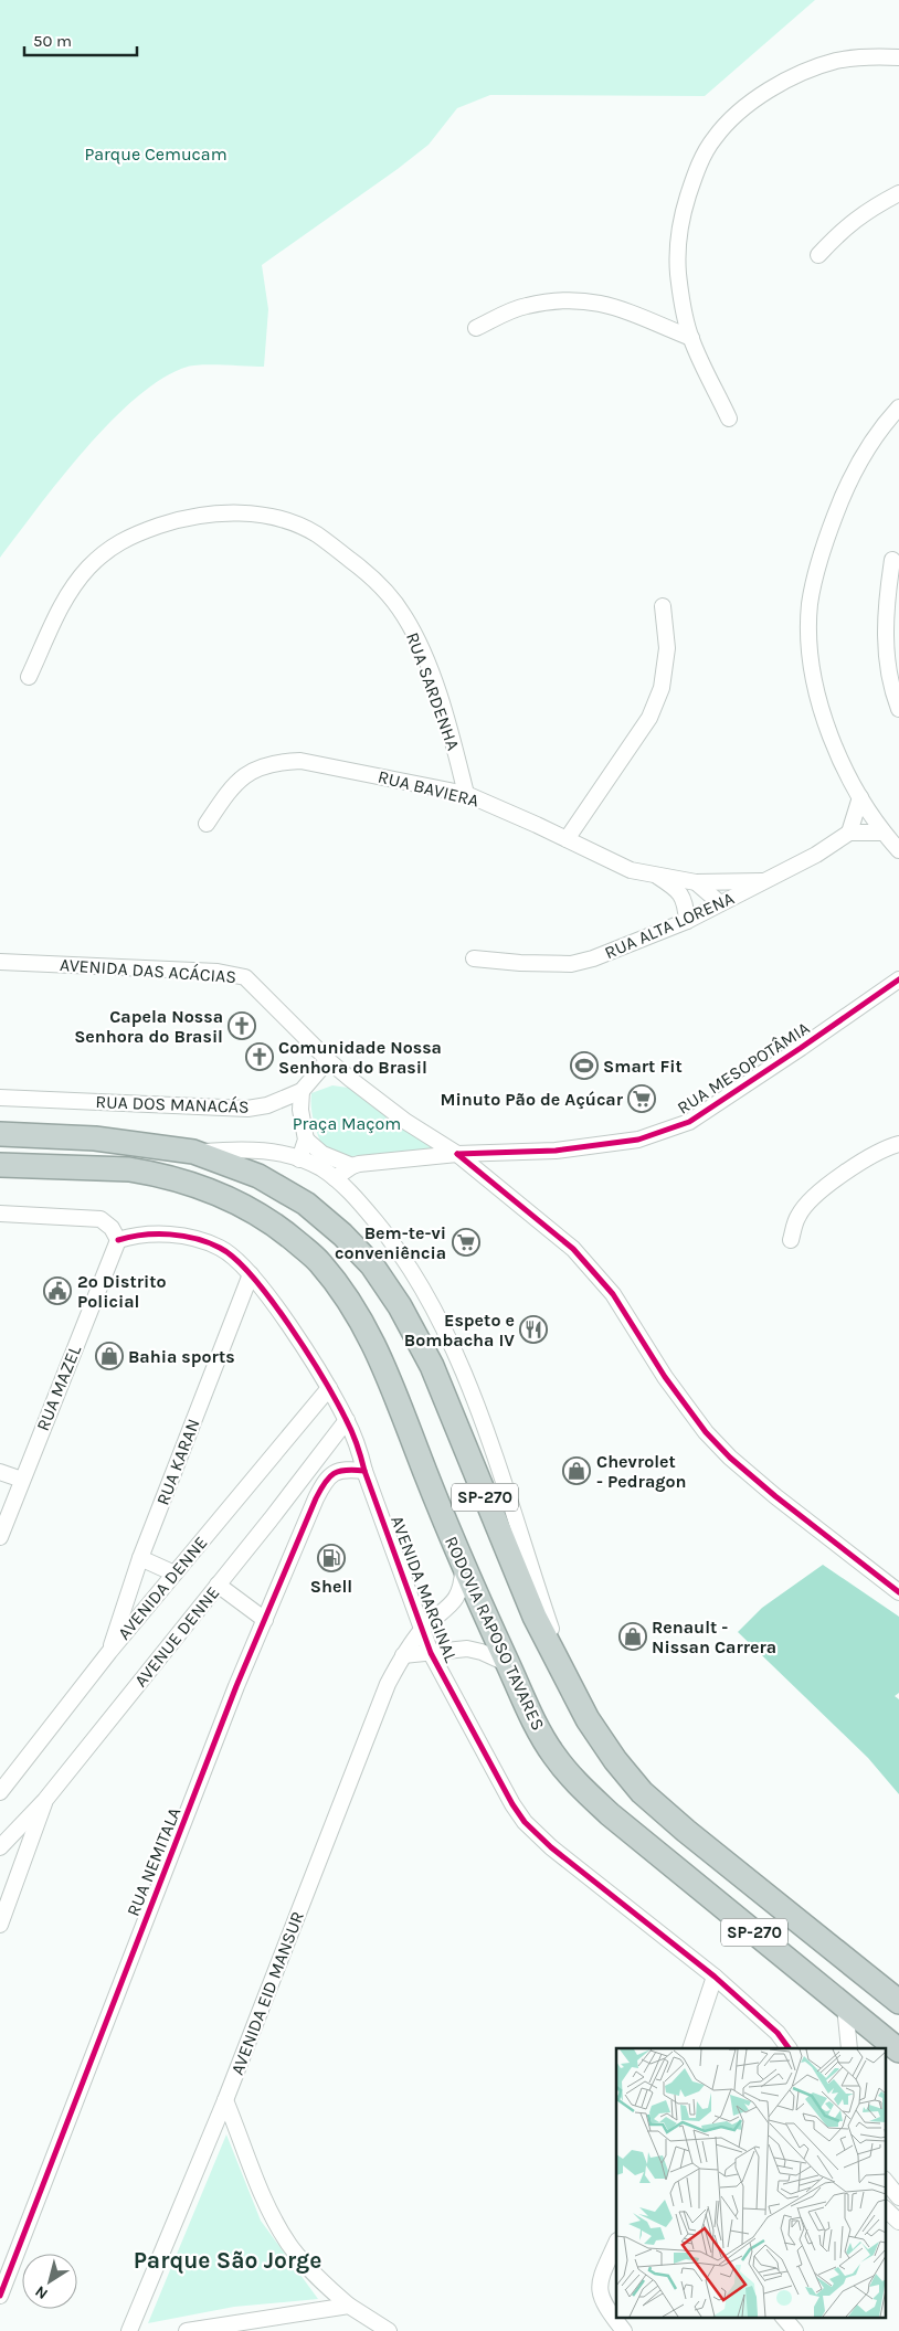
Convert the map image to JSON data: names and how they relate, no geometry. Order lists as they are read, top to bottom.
{
  "streets": {
    "highway": ["SP-270", "RODOVIA RAPOSO TAVARES"],
    "street": [
      "RUA SARDENHA",
      "RUA BAVIERA",
      "RUA ALTA LORENA",
      "AVENIDA DAS ACÁCIAS",
      "RUA MESOPOTÂMIA",
      "RUA DOS MANACÁS",
      "RUA MAZEL",
      "RUA KARAN",
      "AVENIDA DENNE",
      "AVENIDA MARGINAL",
      "AVENUE DENNE",
      "RUA NEMITALA",
      "AVENIDA EID MANSUR"
    ]
  },
  "crossings": [
    ["RUA SARDENHA", "RUA BAVIERA"],
    ["RUA BAVIERA", "RUA ALTA LORENA"],
    ["AVENIDA DAS ACÁCIAS", "RUA MESOPOTÂMIA"],
    ["AVENIDA DAS ACÁCIAS", "RUA DOS MANACÁS"],
    ["RUA MAZEL", "AVENIDA MARGINAL"],
    ["RUA KARAN", "AVENIDA DENNE"],
    ["RUA KARAN", "AVENIDA MARGINAL"],
    ["AVENIDA DENNE", "AVENIDA MARGINAL"],
    ["AVENIDA MARGINAL", "AVENUE DENNE"],
    ["AVENIDA MARGINAL", "RUA NEMITALA"],
    ["AVENIDA MARGINAL", "AVENIDA EID MANSUR"],
    ["RODOVIA RAPOSO TAVARES", "AVENIDA EID MANSUR"]
  ],
  "districts": ["Parque São Jorge"],
  "parks": ["Parque Cemucam", "Praça Maçom"],
  "places": {
    "church": ["Capela Nossa Senhora do Brasil", "Comunidade Nossa Senhora do Brasil"],
    "sports": ["Smart Fit"],
    "supermarket": ["Minuto Pão de Açúcar", "Bem-te-vi conveniência"],
    "public building": ["2º Distrito Policial"],
    "restaurant": ["Espeto e Bombacha IV"],
    "shop": ["Bahia sports", "Chevrolet - Pedragon", "Renault - Nissan Carrera"],
    "fuel station": ["Shell"]
  },
  "scale_bar": "50 m",
  "north": "bottom left"
}
